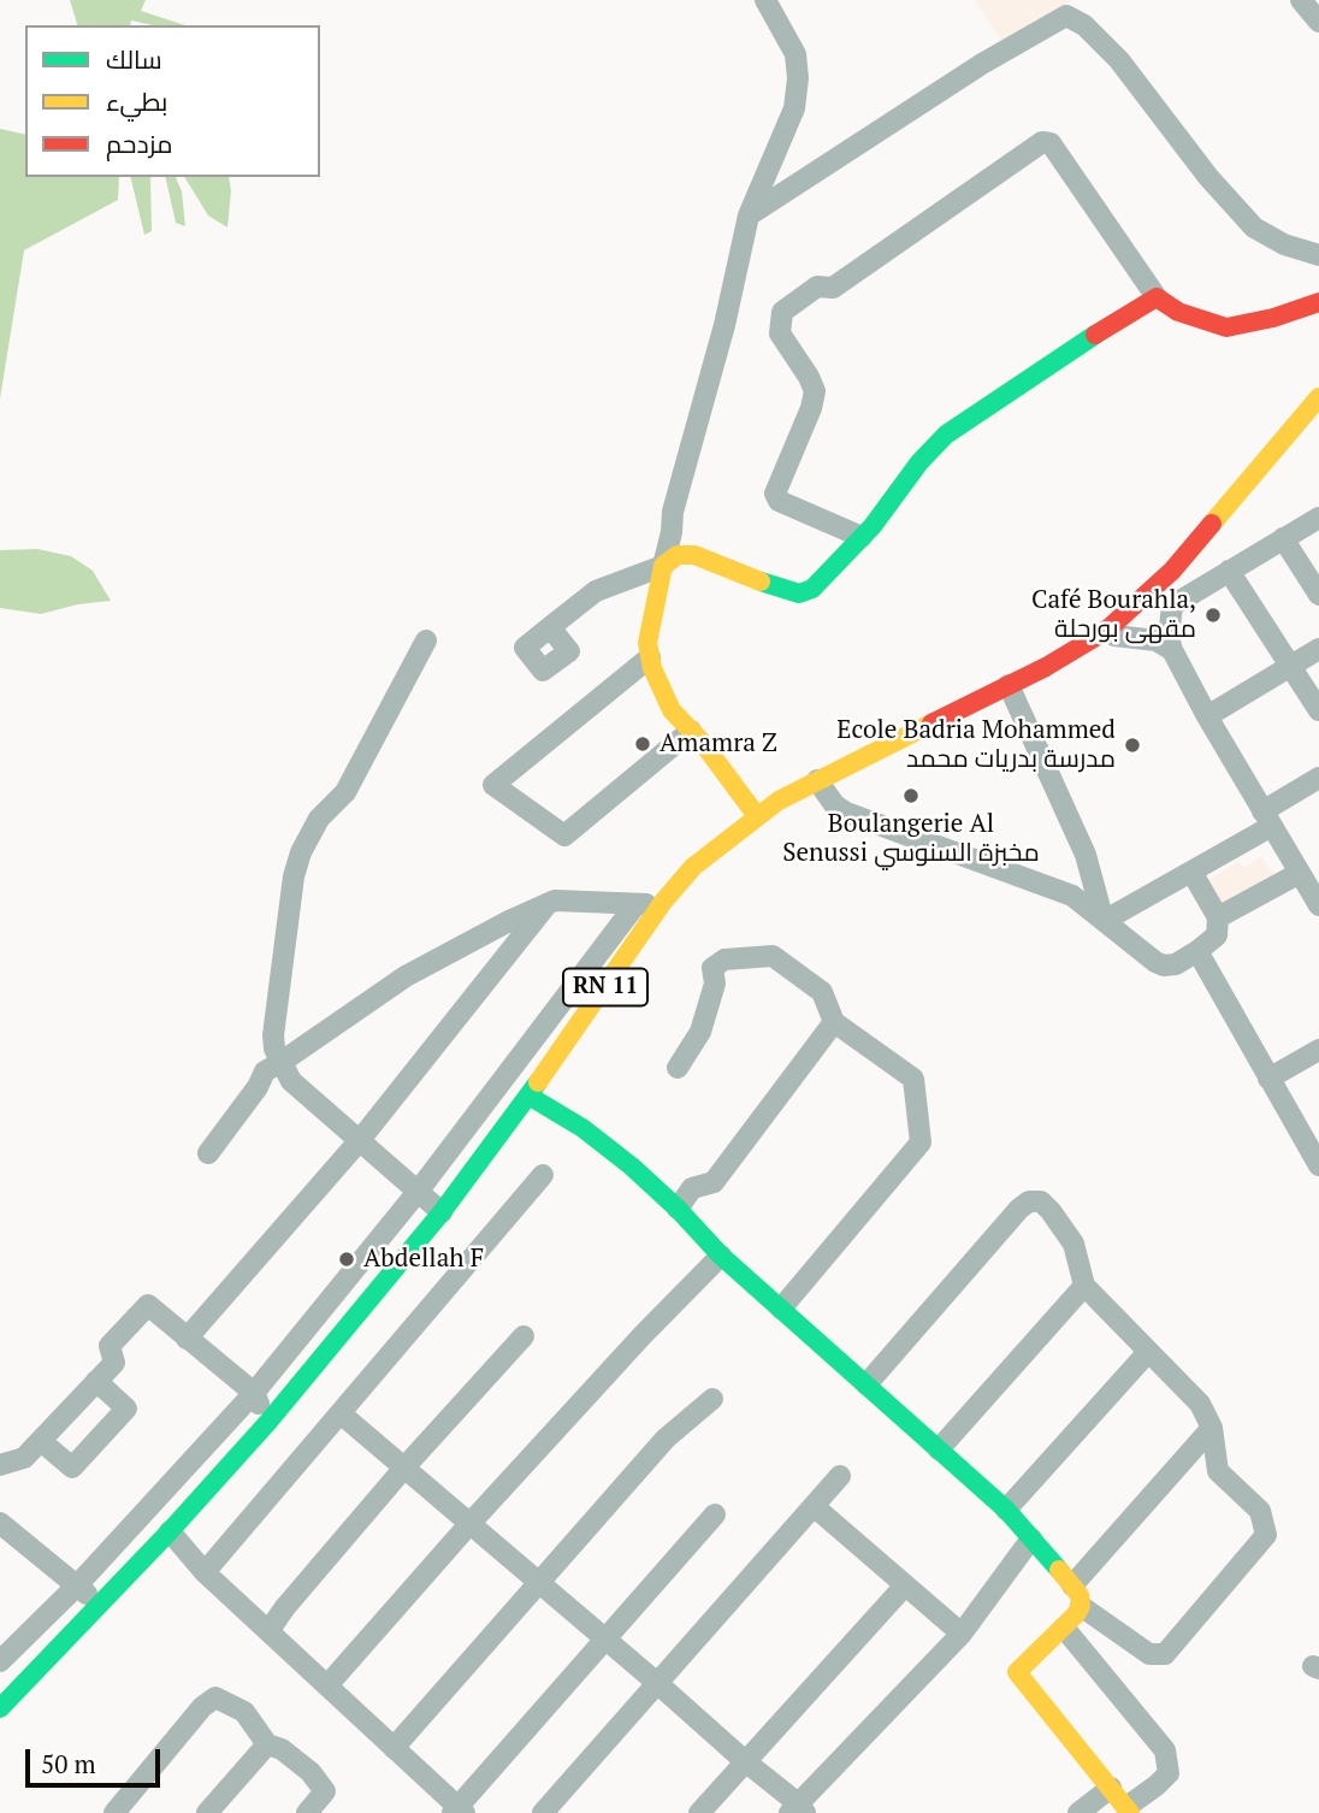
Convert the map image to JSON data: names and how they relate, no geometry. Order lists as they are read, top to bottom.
{
  "streets": {
    "street": ["RN 11"]
  },
  "places": [
    "Café Bourahla, مقهى بورحلة",
    "Amamra Z",
    "Ecole Badria Mohammed مدرسة بدريات محمد",
    "Boulangerie Al Senussi مخبزة السنوسي",
    "Abdellah F"
  ],
  "legend": ["سالك", "بطيء", "مزدحم"],
  "scale_bar": "50 m"
}
